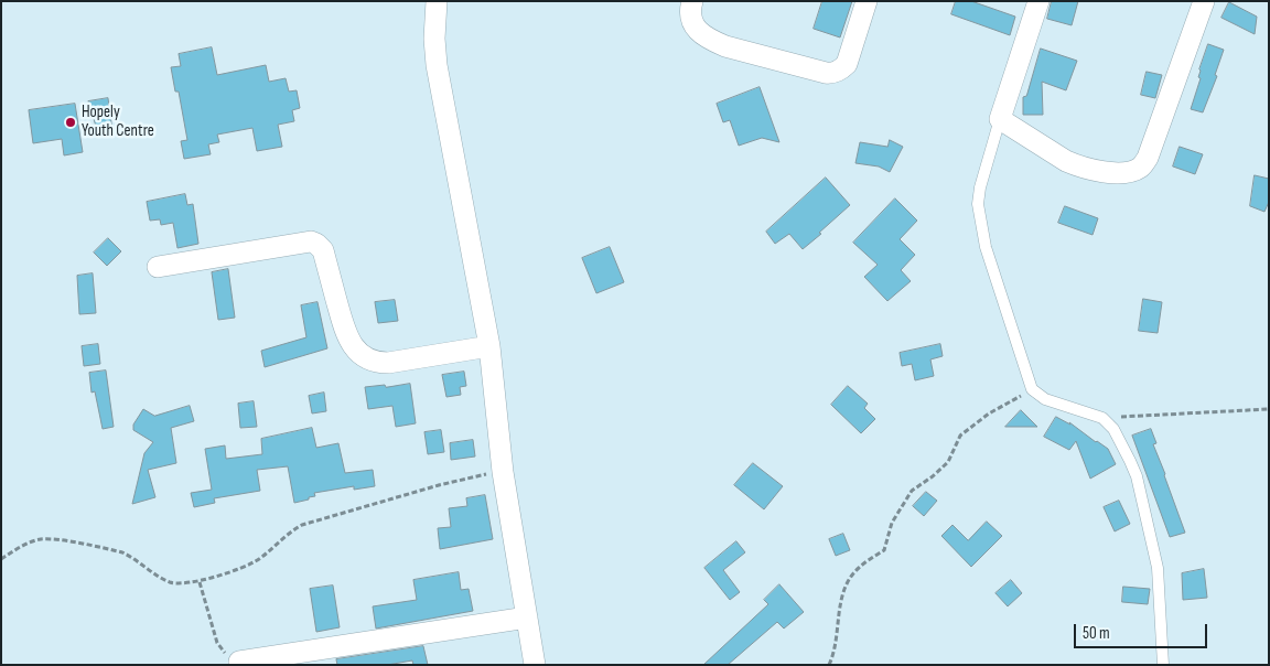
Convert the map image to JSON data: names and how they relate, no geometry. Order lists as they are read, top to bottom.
{
  "places": ["Hopely Youth Centre"],
  "scale_bar": "50 m"
}
